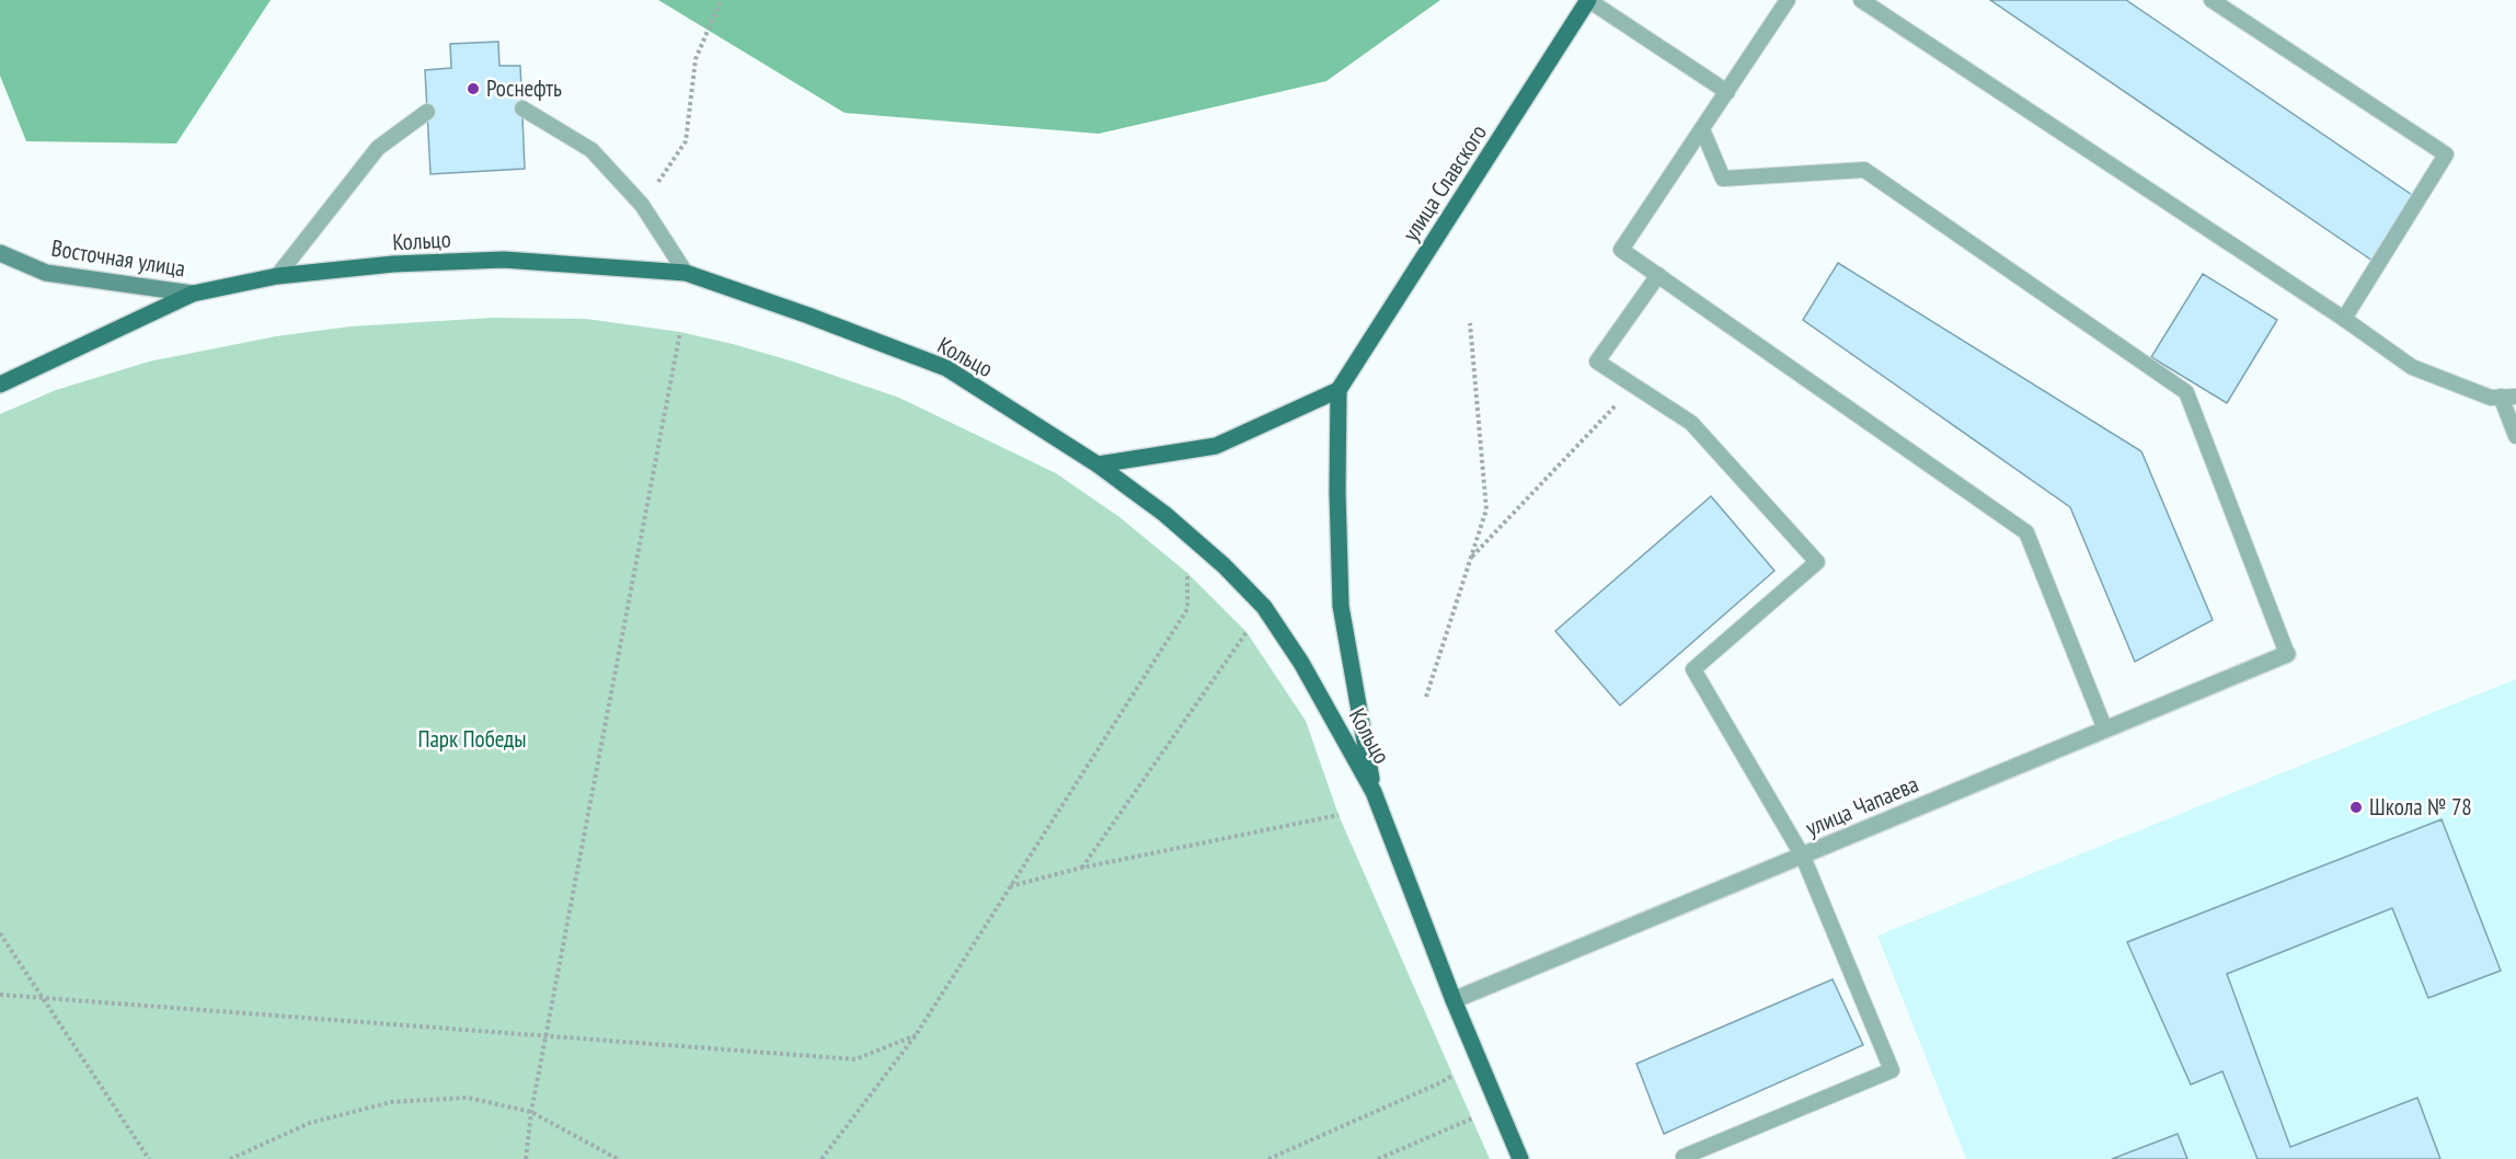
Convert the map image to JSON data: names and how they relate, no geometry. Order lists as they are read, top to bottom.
{
  "streets": {
    "main road": ["улица Славского", "Кольцо", "Восточная улица"],
    "street": ["улица Чапаева"]
  },
  "crossings": [
    ["Кольцо", "Восточная улица"],
    ["Кольцо", "улица Чапаева"]
  ],
  "parks": ["Парк Победы"],
  "places": ["Роснефть", "Школа № 78"]
}
